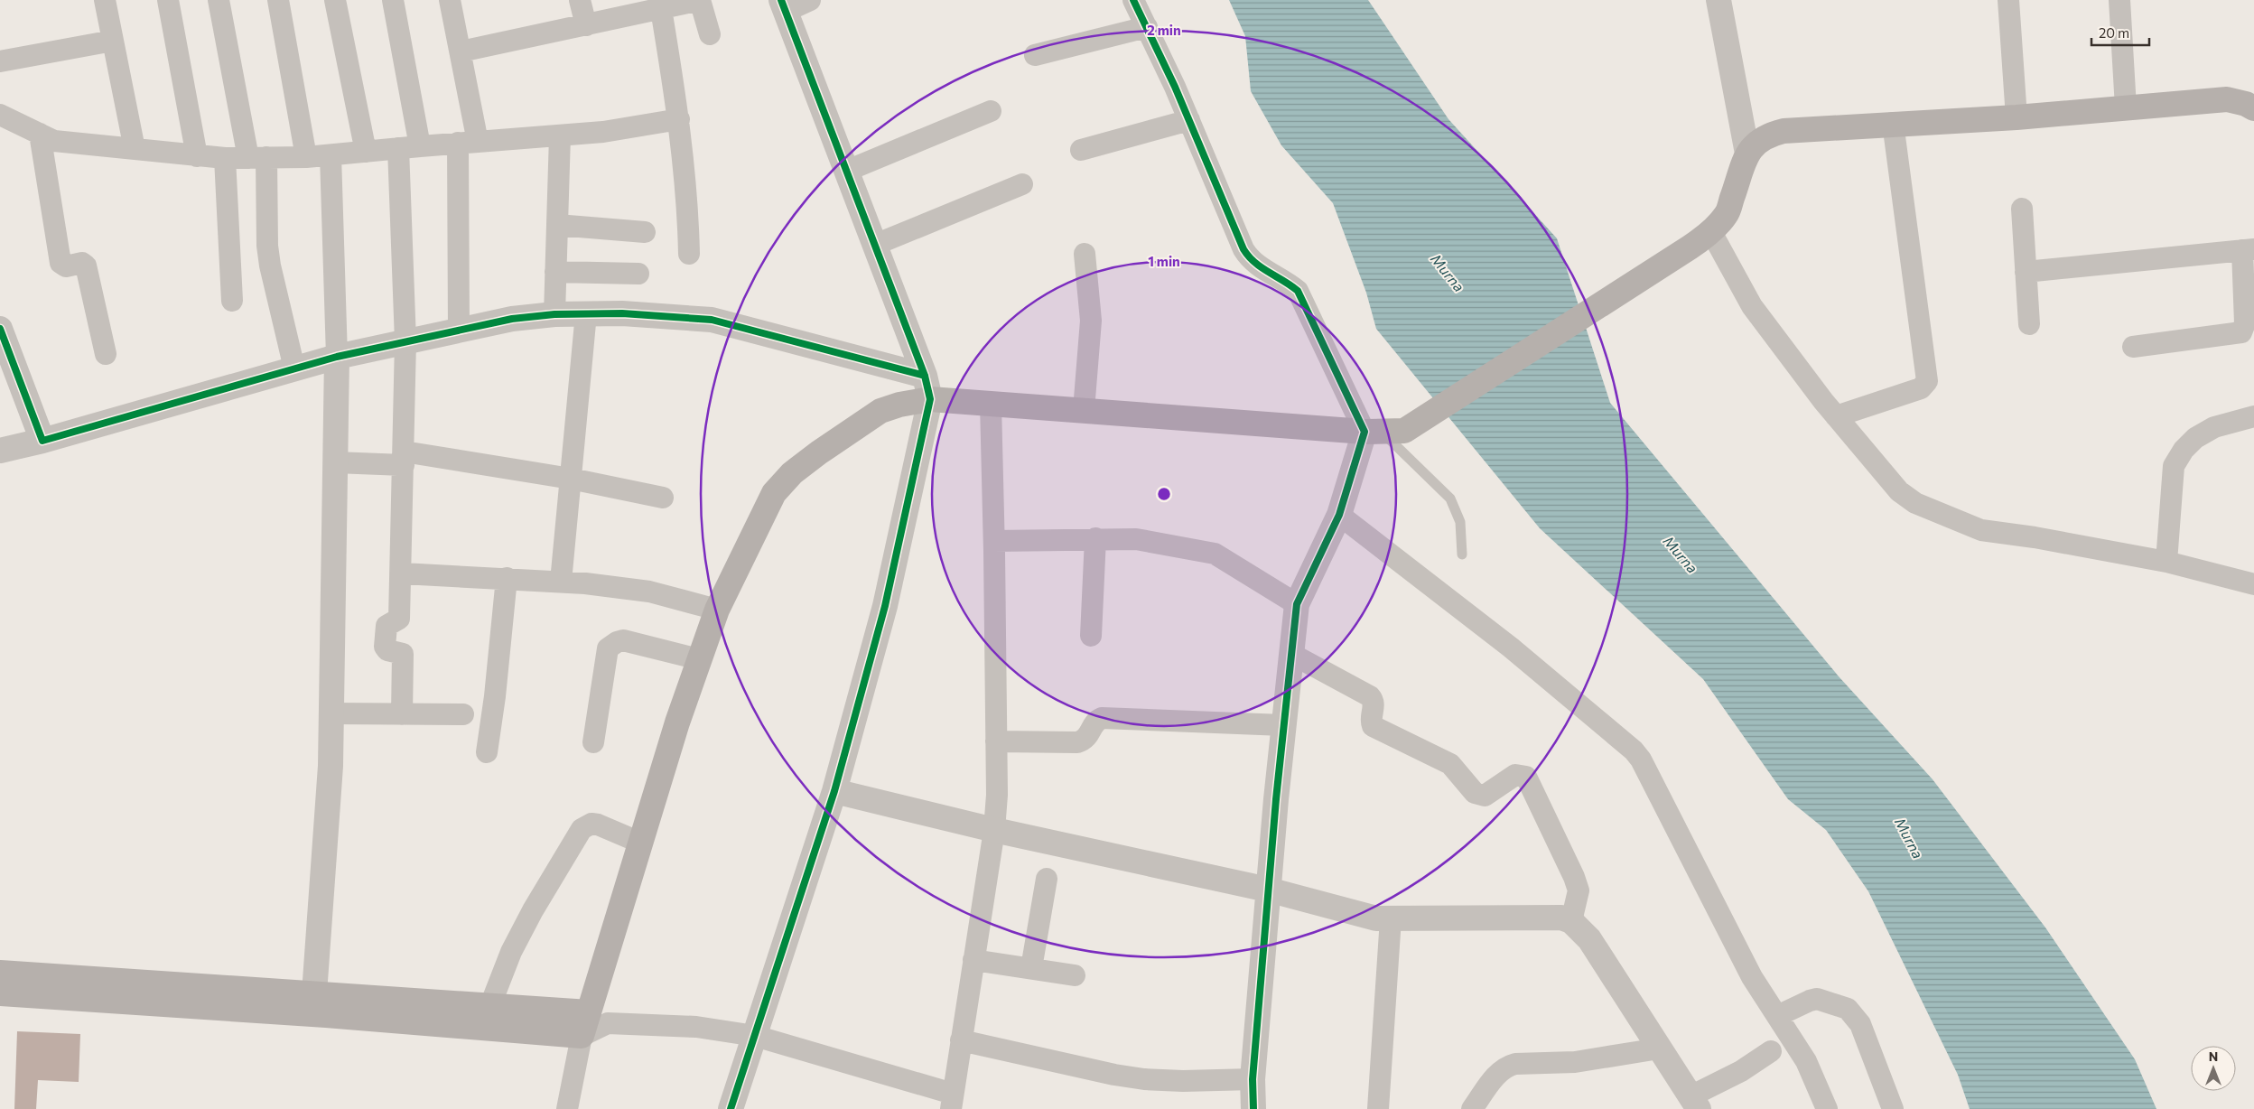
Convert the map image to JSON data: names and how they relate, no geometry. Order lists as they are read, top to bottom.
{
  "water": ["Murna"],
  "scale_bar": "20 m",
  "north": "top",
  "rings": ["2 min", "1 min"]
}
